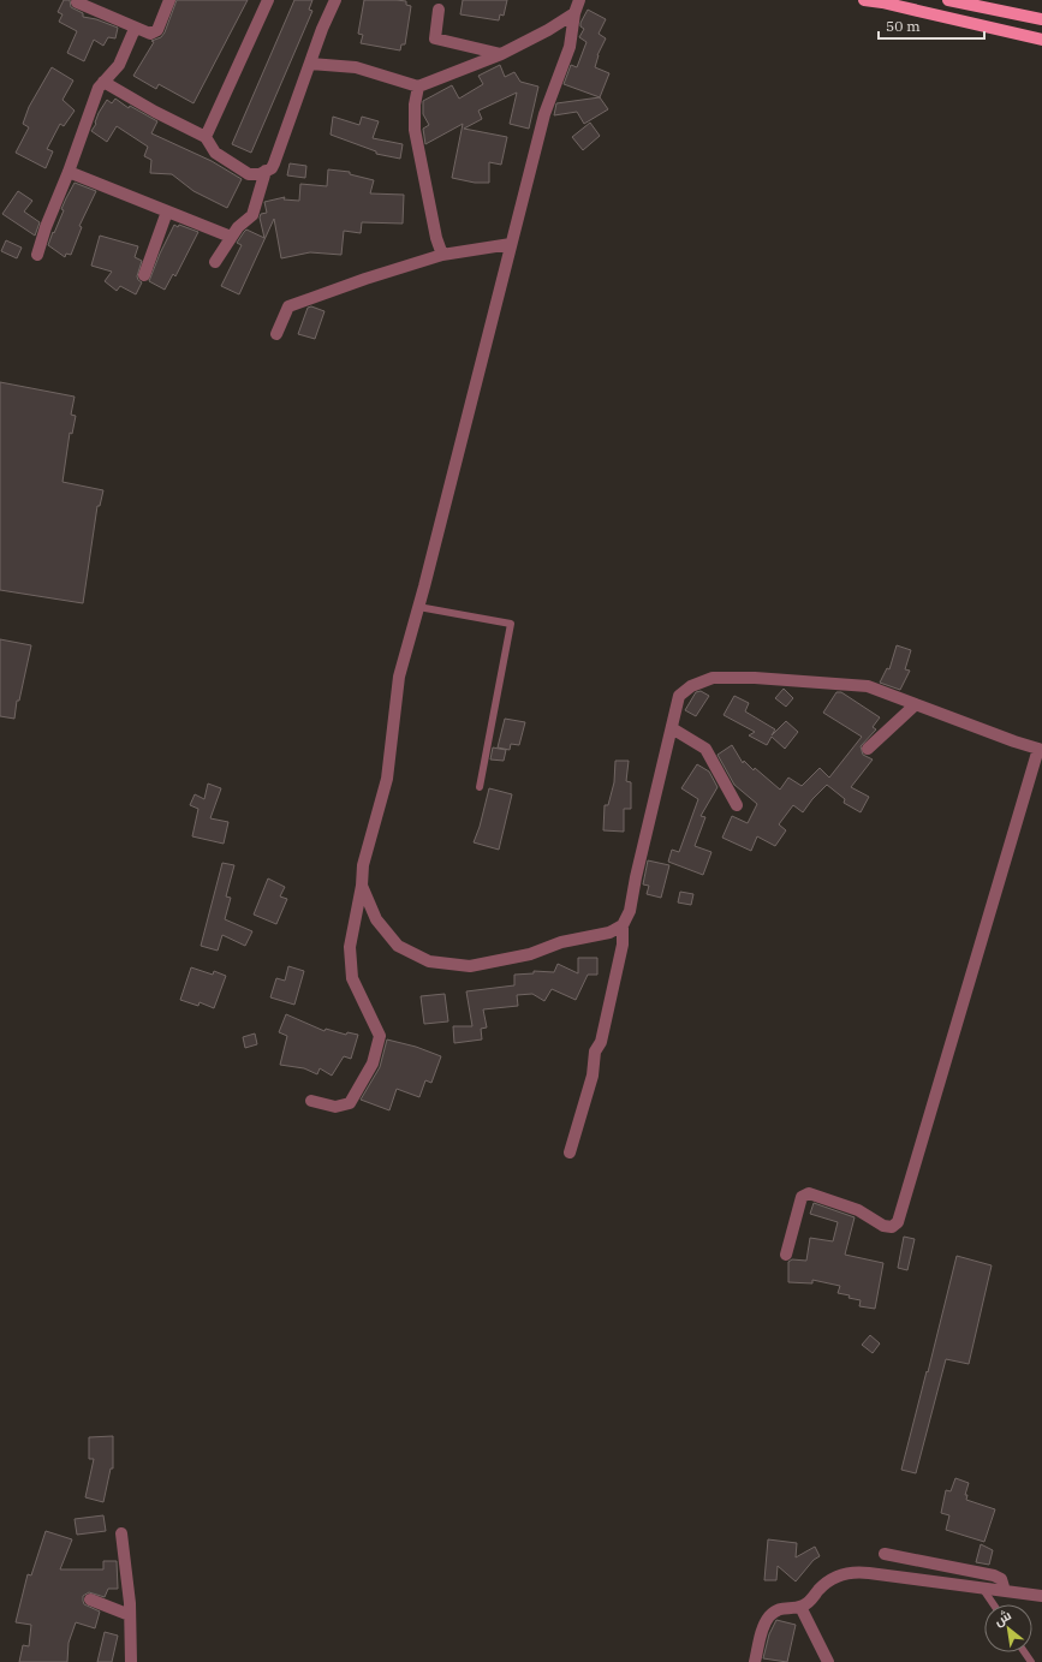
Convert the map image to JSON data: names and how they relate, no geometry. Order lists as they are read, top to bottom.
{
  "scale_bar": "50 m",
  "north": "top left"
}
